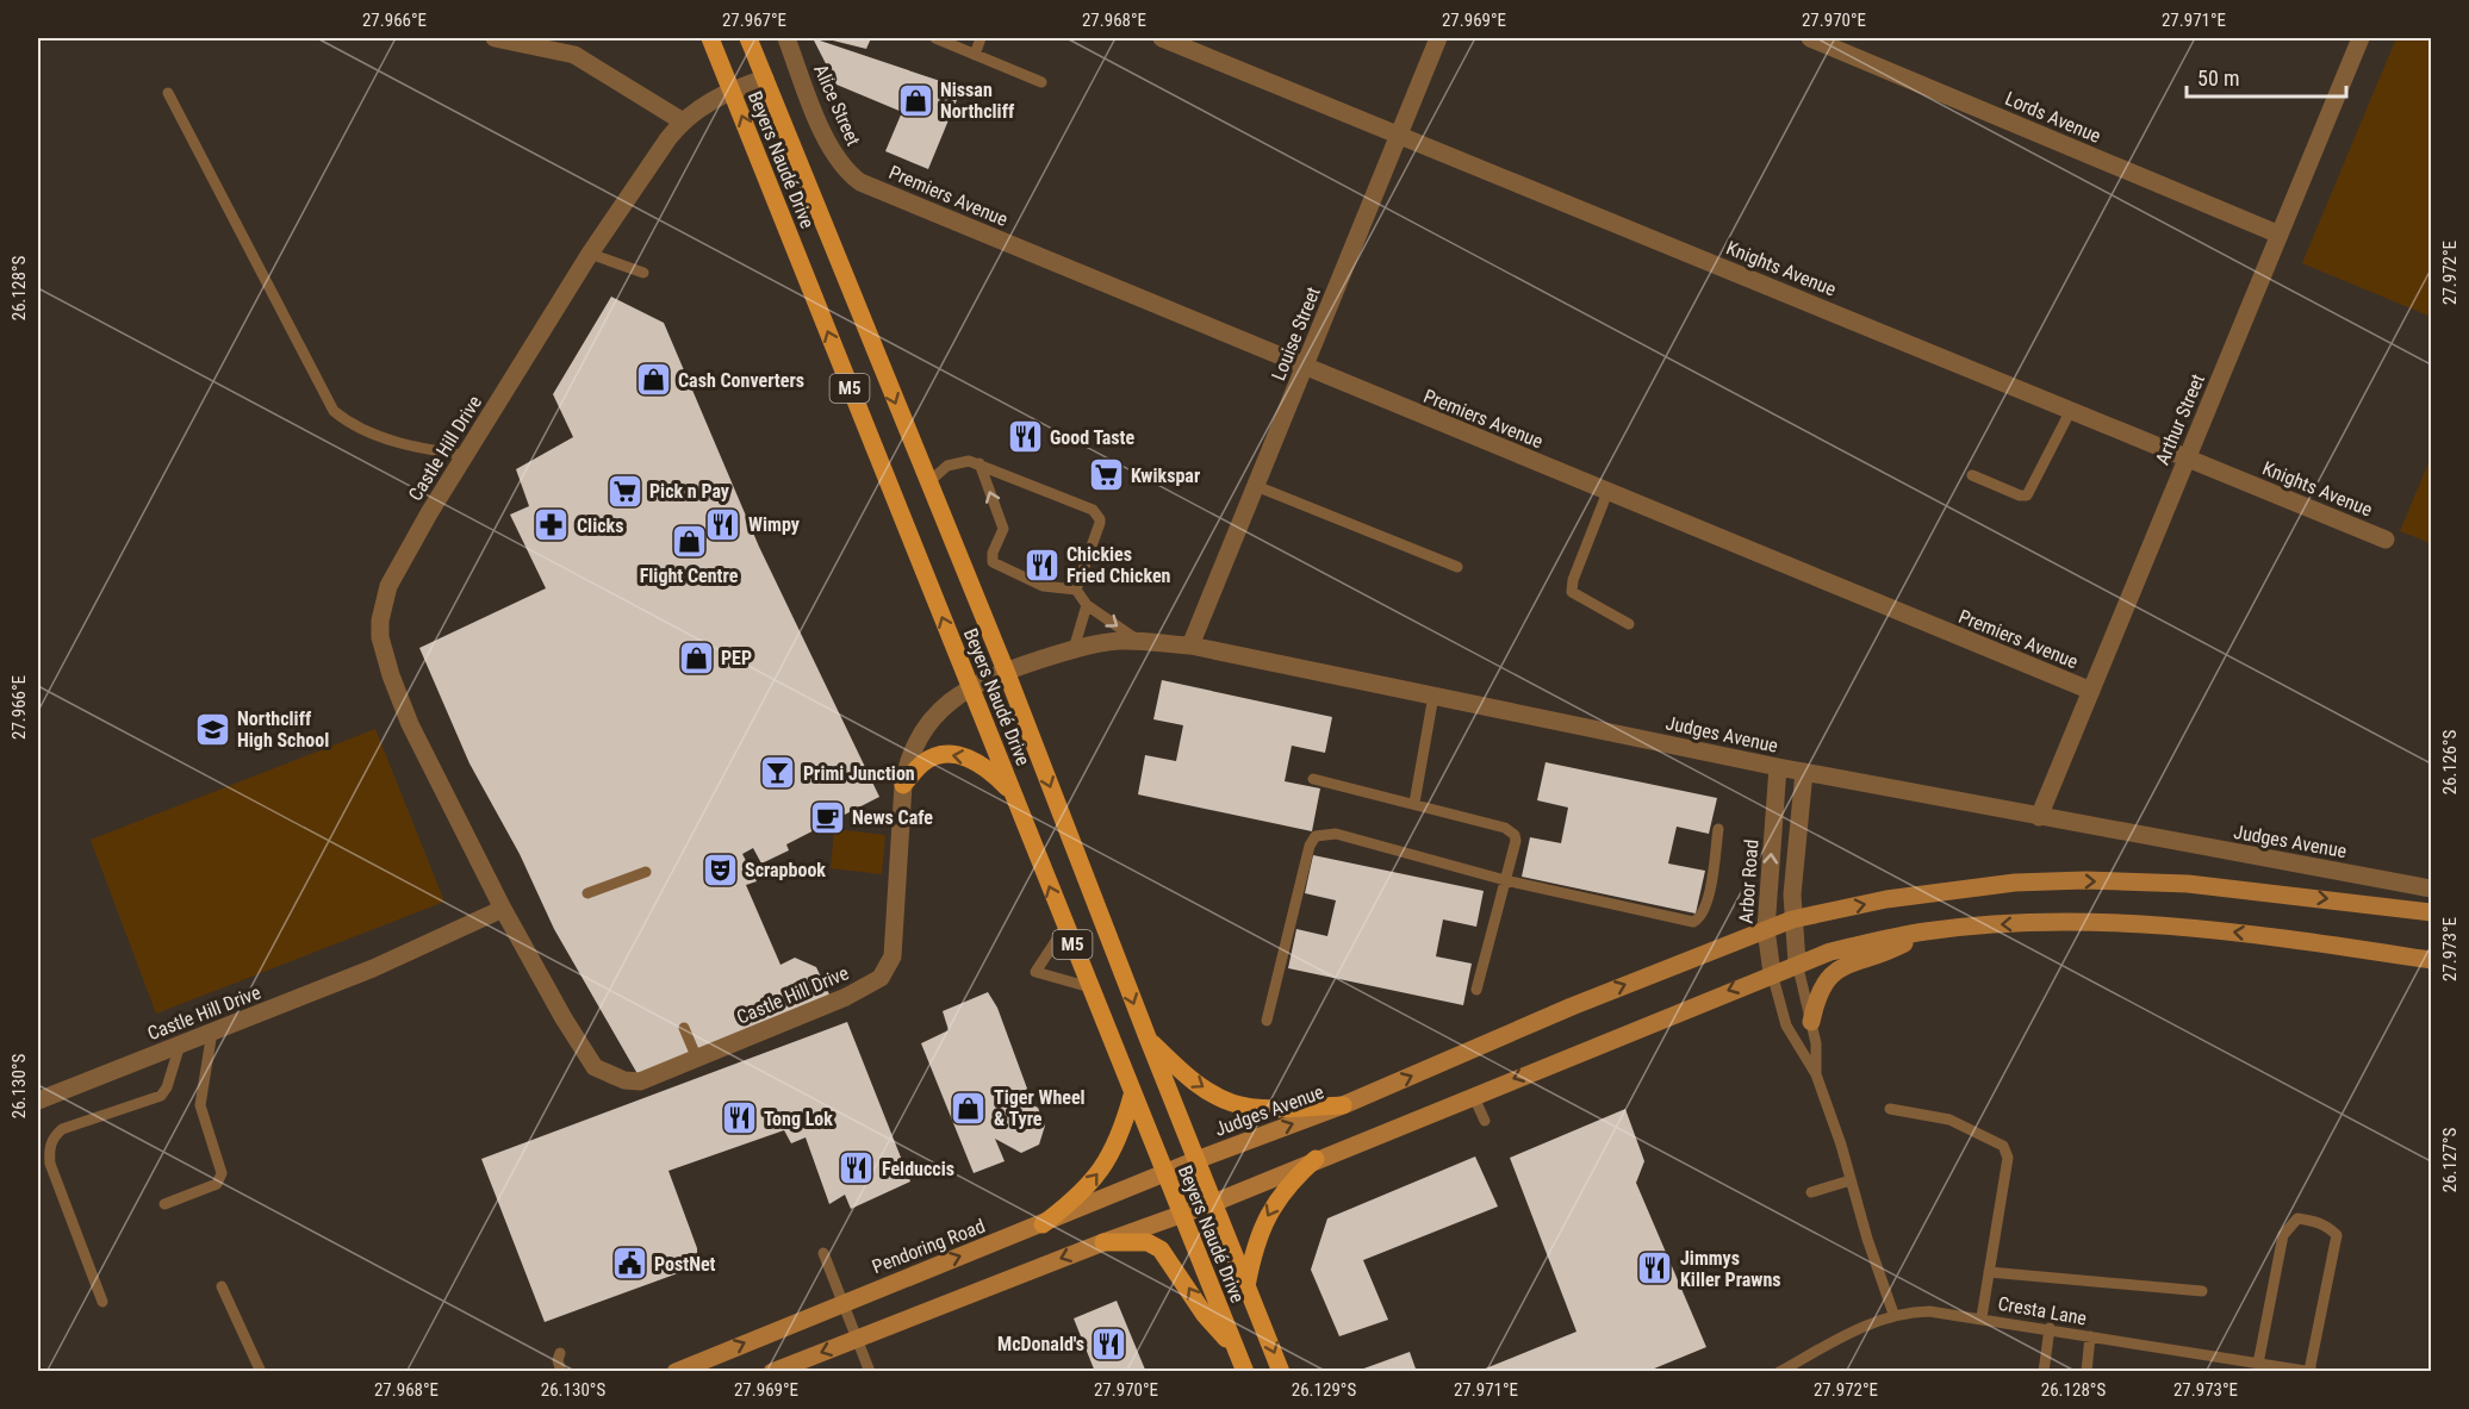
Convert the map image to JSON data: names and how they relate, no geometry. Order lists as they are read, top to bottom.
{
  "streets": {
    "main road": [
      "Beyers Naudé Drive",
      "M5",
      "Judges Avenue",
      "Pendoring Road"
    ],
    "street": [
      "Alice Street",
      "Lords Avenue",
      "Premiers Avenue",
      "Knights Avenue",
      "Louise Street",
      "Arthur Street",
      "Castle Hill Drive",
      "Arbor Road"
    ],
    "lane": ["Cresta Lane"]
  },
  "crossings": [
    ["Alice Street", "Premiers Avenue"],
    ["Lords Avenue", "Arthur Street"],
    ["Beyers Naudé Drive", "Castle Hill Drive"],
    ["Beyers Naudé Drive", "Judges Avenue"],
    ["Beyers Naudé Drive", "Pendoring Road"],
    ["Premiers Avenue", "Louise Street"],
    ["Premiers Avenue", "Arthur Street"],
    ["Knights Avenue", "Louise Street"],
    ["Knights Avenue", "Arthur Street"],
    ["Louise Street", "Judges Avenue"],
    ["Arthur Street", "Judges Avenue"],
    ["Castle Hill Drive", "Judges Avenue"],
    ["Judges Avenue", "Arbor Road"],
    ["Judges Avenue", "Pendoring Road"],
    ["Arbor Road", "Cresta Lane"]
  ],
  "places": {
    "shop": [
      "Nissan Northcliff",
      "Cash Converters",
      "Flight Centre",
      "PEP",
      "Tiger Wheel & Tyre"
    ],
    "restaurant": [
      "Good Taste",
      "Wimpy",
      "Chickies Fried Chicken",
      "Tong Lok",
      "Felduccis",
      "Jimmys Killer Prawns",
      "McDonald's"
    ],
    "supermarket": ["Kwikspar", "Pick n Pay"],
    "pharmacy": ["Clicks"],
    "school or university": ["Northcliff High School"],
    "bar": ["Primi Junction"],
    "cafe": ["News Cafe"],
    "theatre": ["Scrapbook"],
    "public building": ["PostNet"]
  },
  "scale_bar": "50 m",
  "coordinates": [
    "27.966°E",
    "27.967°E",
    "27.968°E",
    "27.969°E",
    "27.970°E",
    "27.971°E",
    "27.972°E",
    "26.128°S",
    "26.126°S",
    "27.973°E",
    "26.130°S",
    "26.127°S",
    "26.129°S"
  ]
}
